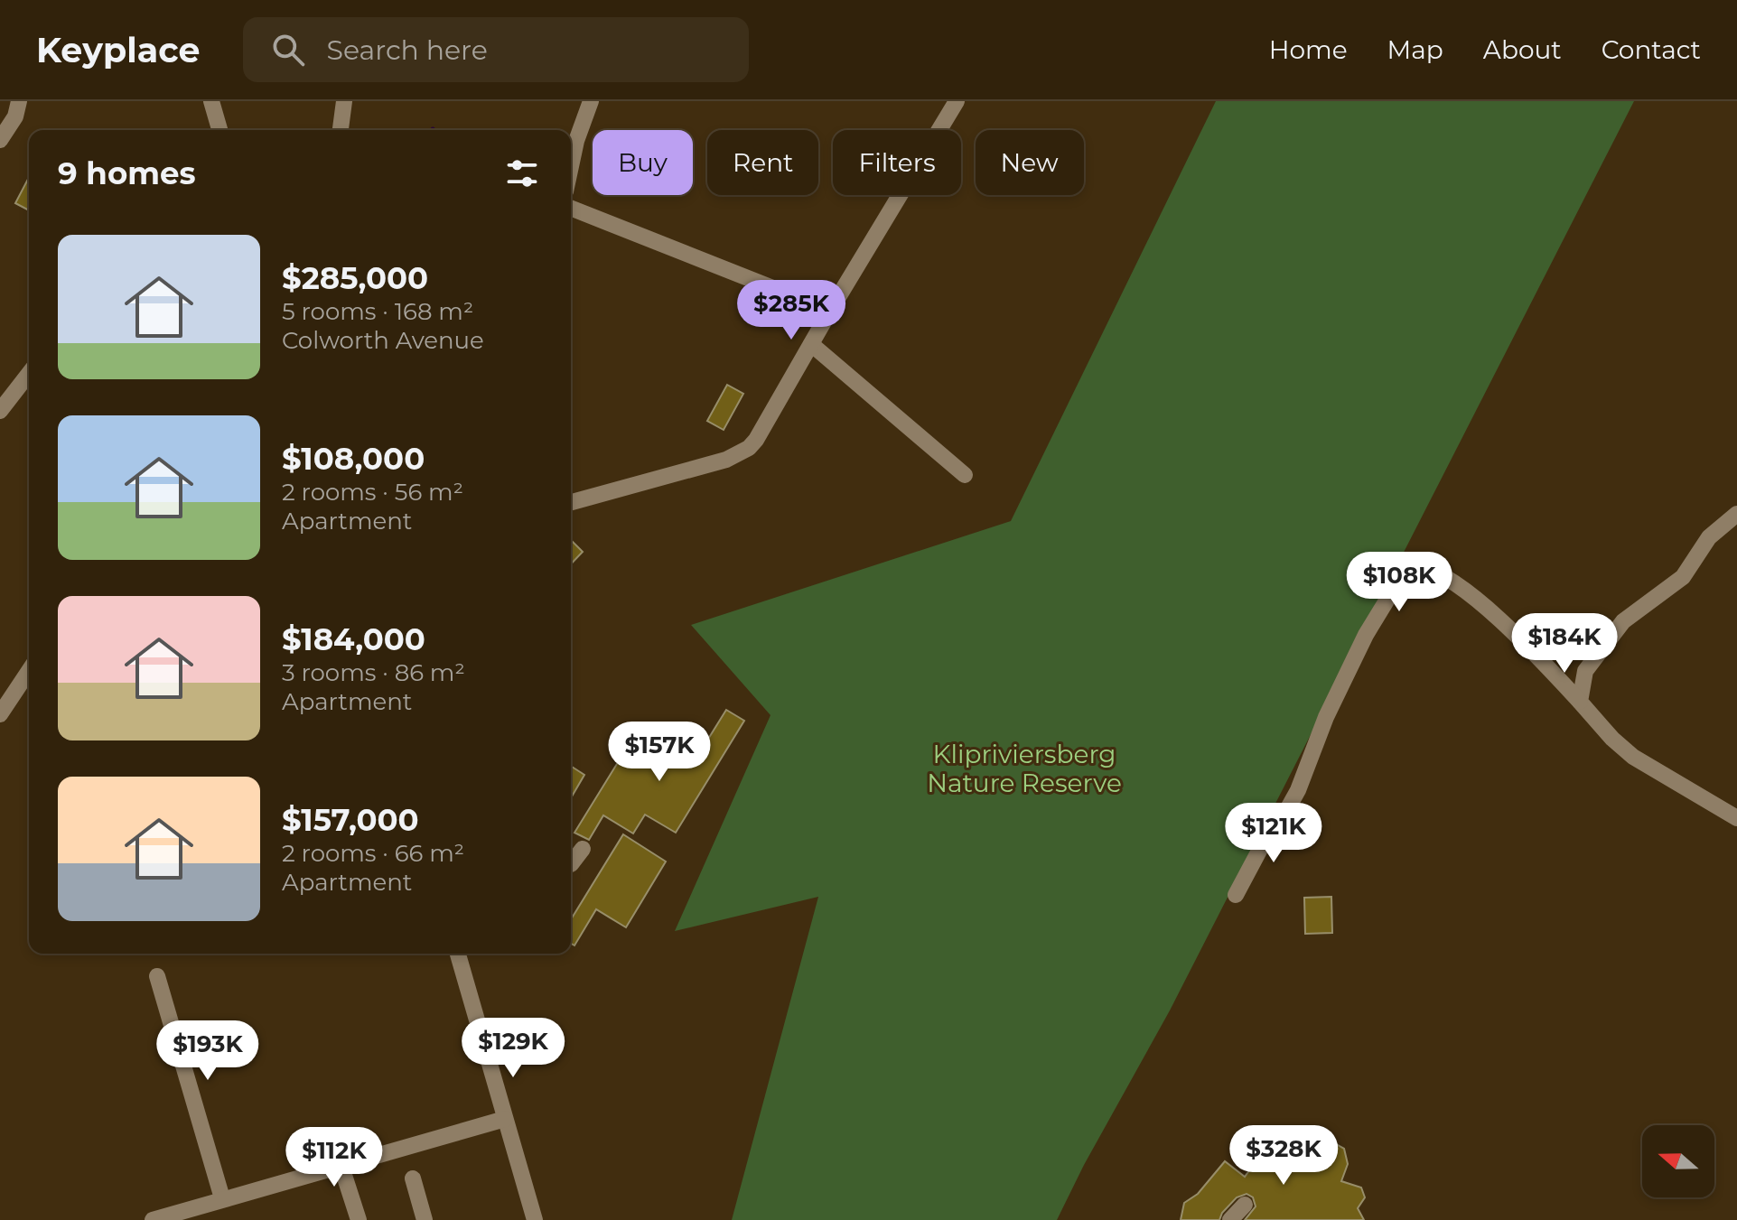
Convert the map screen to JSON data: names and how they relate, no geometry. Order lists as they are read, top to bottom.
{
  "parks": ["Klipriviersberg Nature Reserve"],
  "north": "left",
  "page": {
    "header": "Keyplace",
    "search": "Search here",
    "nav": [
      "Home",
      "Map",
      "About",
      "Contact"
    ],
    "chip": [
      "Buy",
      "Rent",
      "Filters",
      "New"
    ],
    "heading": "9 homes",
    "list": [
      {
        "name": "$285,000",
        "note": "5 rooms · 168 m² · Colworth Avenue"
      },
      {
        "name": "$108,000",
        "note": "2 rooms · 56 m² · Apartment"
      },
      {
        "name": "$184,000",
        "note": "3 rooms · 86 m² · Apartment"
      },
      {
        "name": "$157,000",
        "note": "2 rooms · 66 m² · Apartment"
      }
    ],
    "price": [
      "$285K",
      "$108K",
      "$184K",
      "$157K",
      "$121K",
      "$129K",
      "$193K",
      "$328K",
      "$112K"
    ]
  }
}
